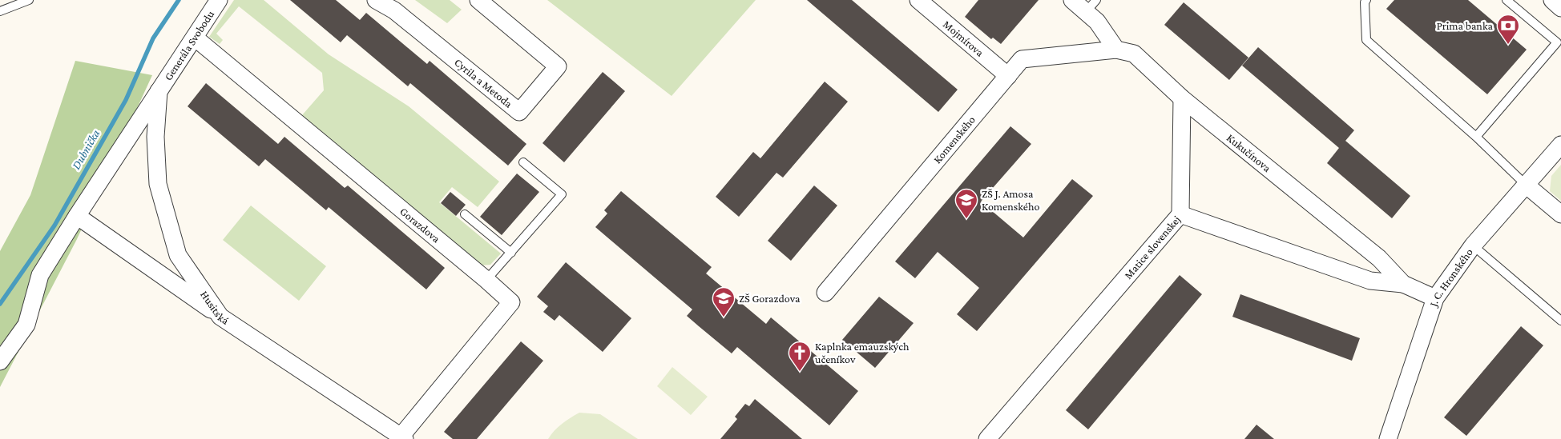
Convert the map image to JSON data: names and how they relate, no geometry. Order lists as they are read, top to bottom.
{
  "streets": {
    "street": [
      "Mojmírova",
      "Generála Svobodu",
      "Cyrila a Metoda",
      "Komenského",
      "Kukučínova",
      "Gorazdova",
      "Matice slovenskej",
      "J. C. Hronského",
      "Husitská"
    ]
  },
  "crossings": [
    ["Mojmírova", "Komenského"],
    ["Generála Svobodu", "Gorazdova"],
    ["Generála Svobodu", "Husitská"],
    ["Komenského", "Kukučínova"],
    ["Kukučínova", "Matice slovenskej"],
    ["Kukučínova", "J. C. Hronského"],
    ["Gorazdova", "Husitská"]
  ],
  "water": ["Dubnička"],
  "places": {
    "bank": ["Prima banka"],
    "school or university": ["ZŠ J. Amosa Komenského", "ZŠ Gorazdova"],
    "church": ["Kaplnka emauzských učeníkov"]
  }
}
